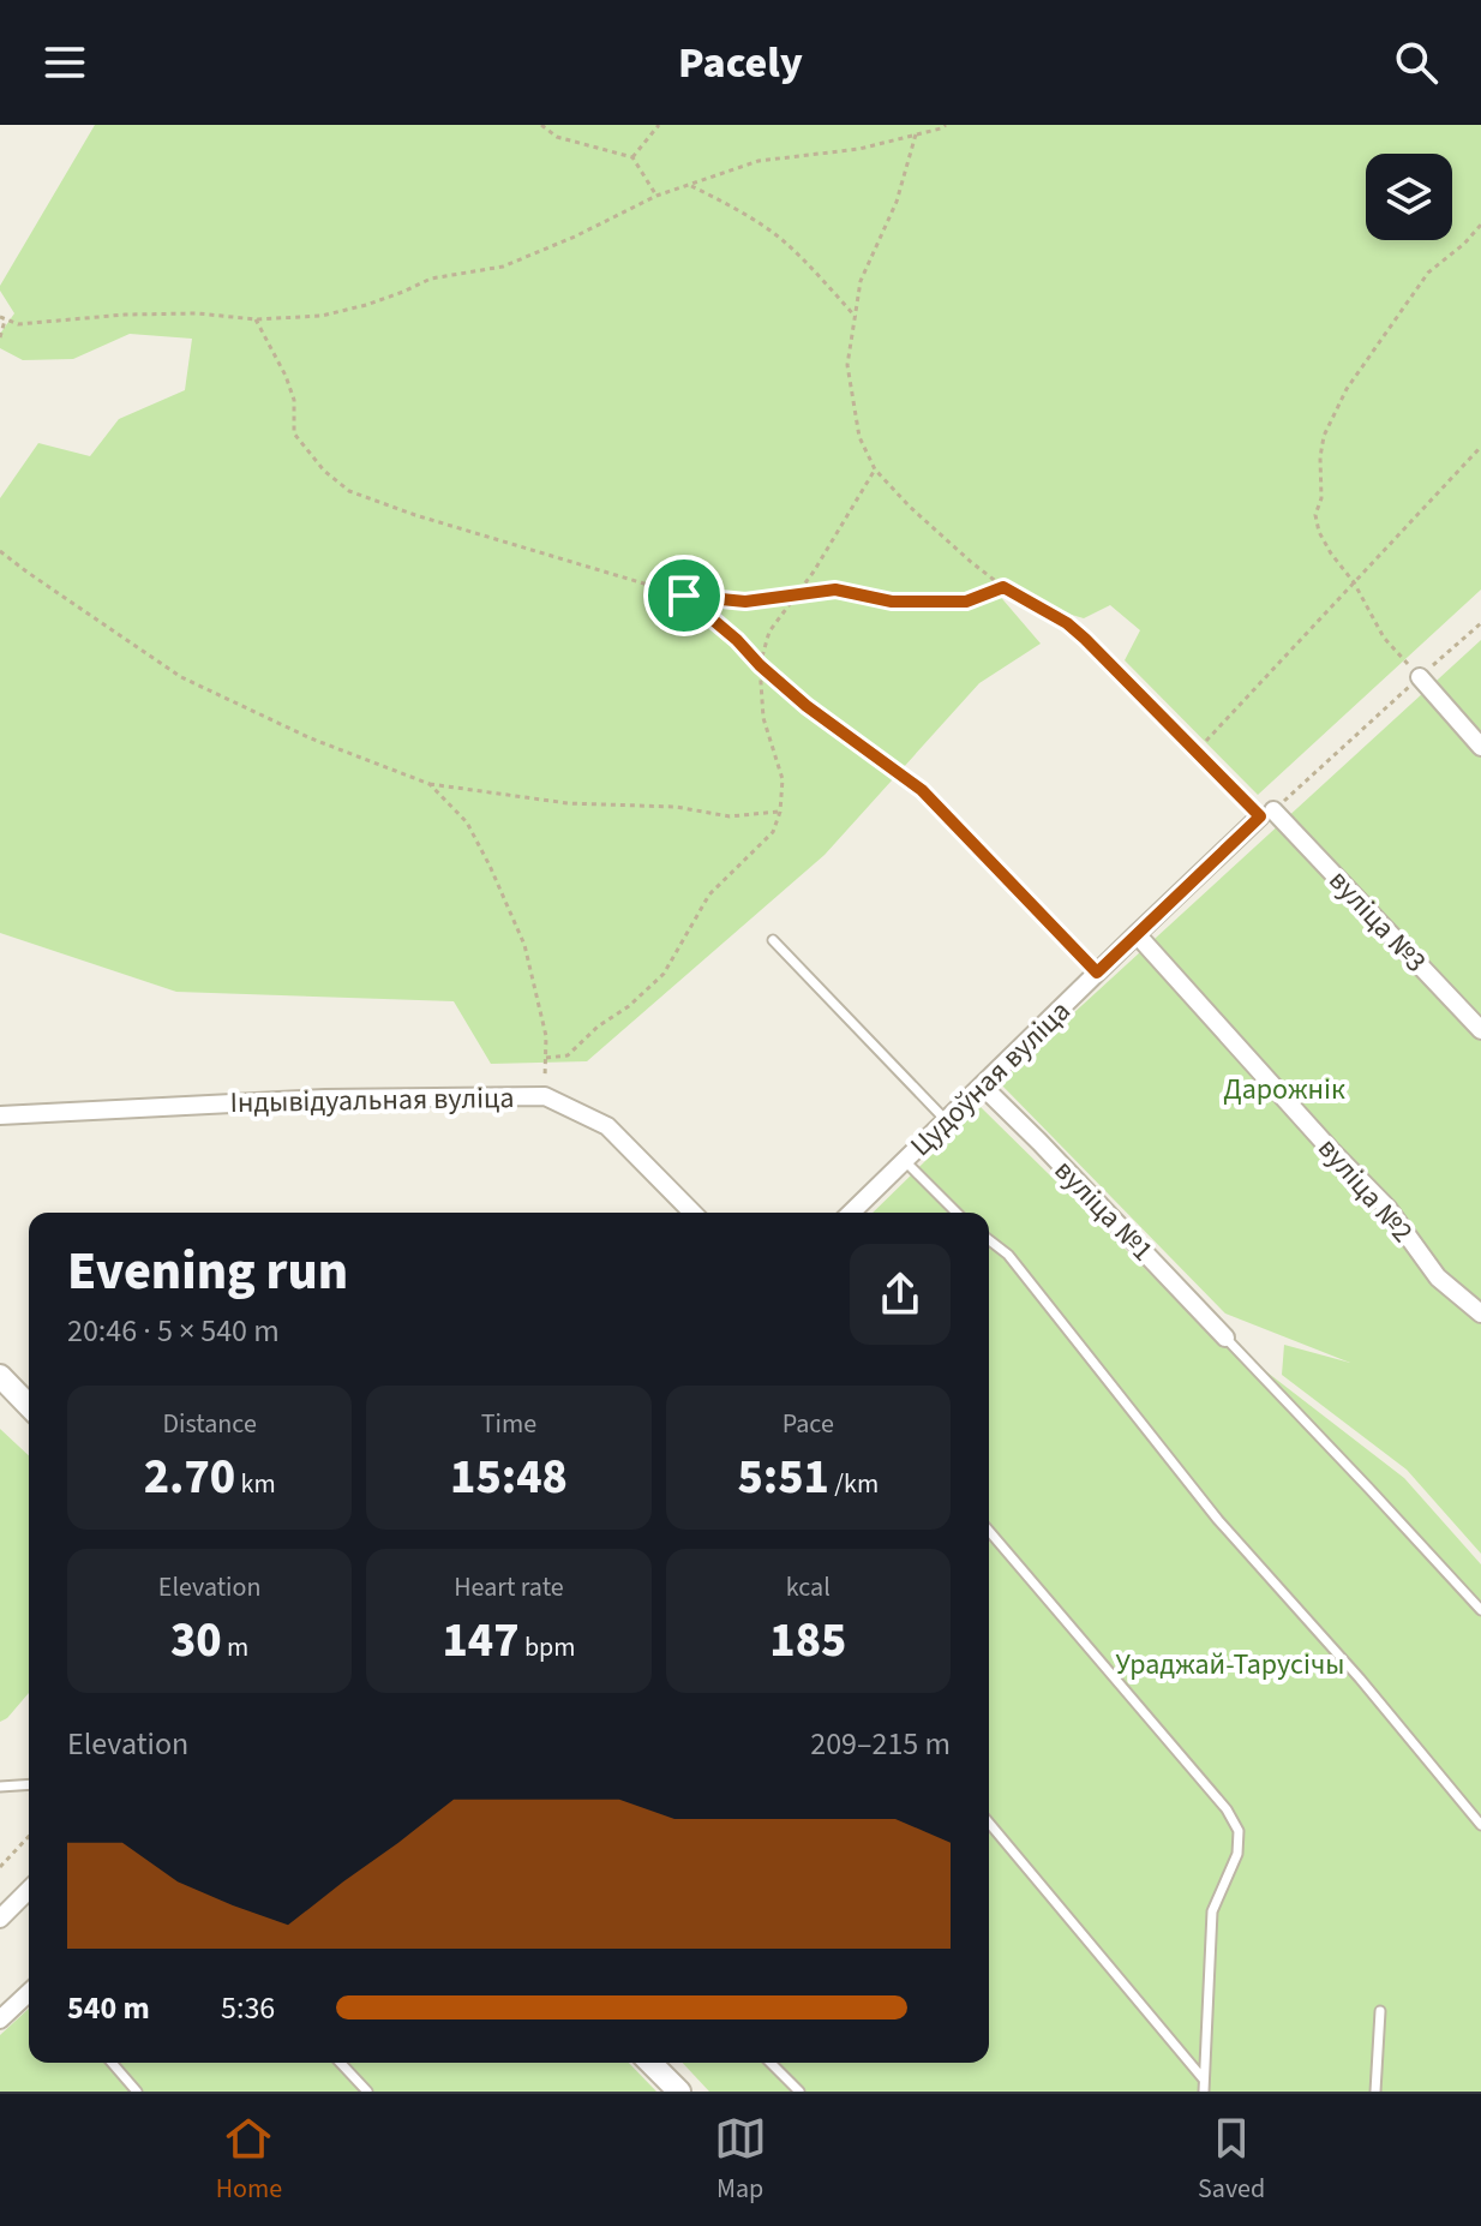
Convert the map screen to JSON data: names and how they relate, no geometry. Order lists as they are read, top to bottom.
{
  "streets": {
    "street": [
      "вуліца №3",
      "Цудоўная вуліца",
      "Індывідуальная вуліца",
      "вуліца №2",
      "вуліца №1"
    ]
  },
  "crossings": [
    ["вуліца №3", "Цудоўная вуліца"],
    ["Цудоўная вуліца", "вуліца №2"],
    ["Цудоўная вуліца", "вуліца №1"]
  ],
  "parks": ["Дарожнік", "Ураджай-Тарусічы"],
  "page": {
    "header": "Pacely",
    "heading": ["Evening run", "20:46 · 5 × 540 m"],
    "stats": [
      ["Distance", "2.70 km"],
      ["Time", "15:48"],
      ["Pace", "5:51 /km"],
      ["Elevation", "30 m"],
      ["Heart rate", "147 bpm"],
      ["kcal", "185"]
    ],
    "chart": ["Elevation", "209–215 m"],
    "list": [
      {
        "name": "540 m",
        "note": "5:36"
      }
    ],
    "tabs": ["Home", "Map", "Saved"]
  }
}
